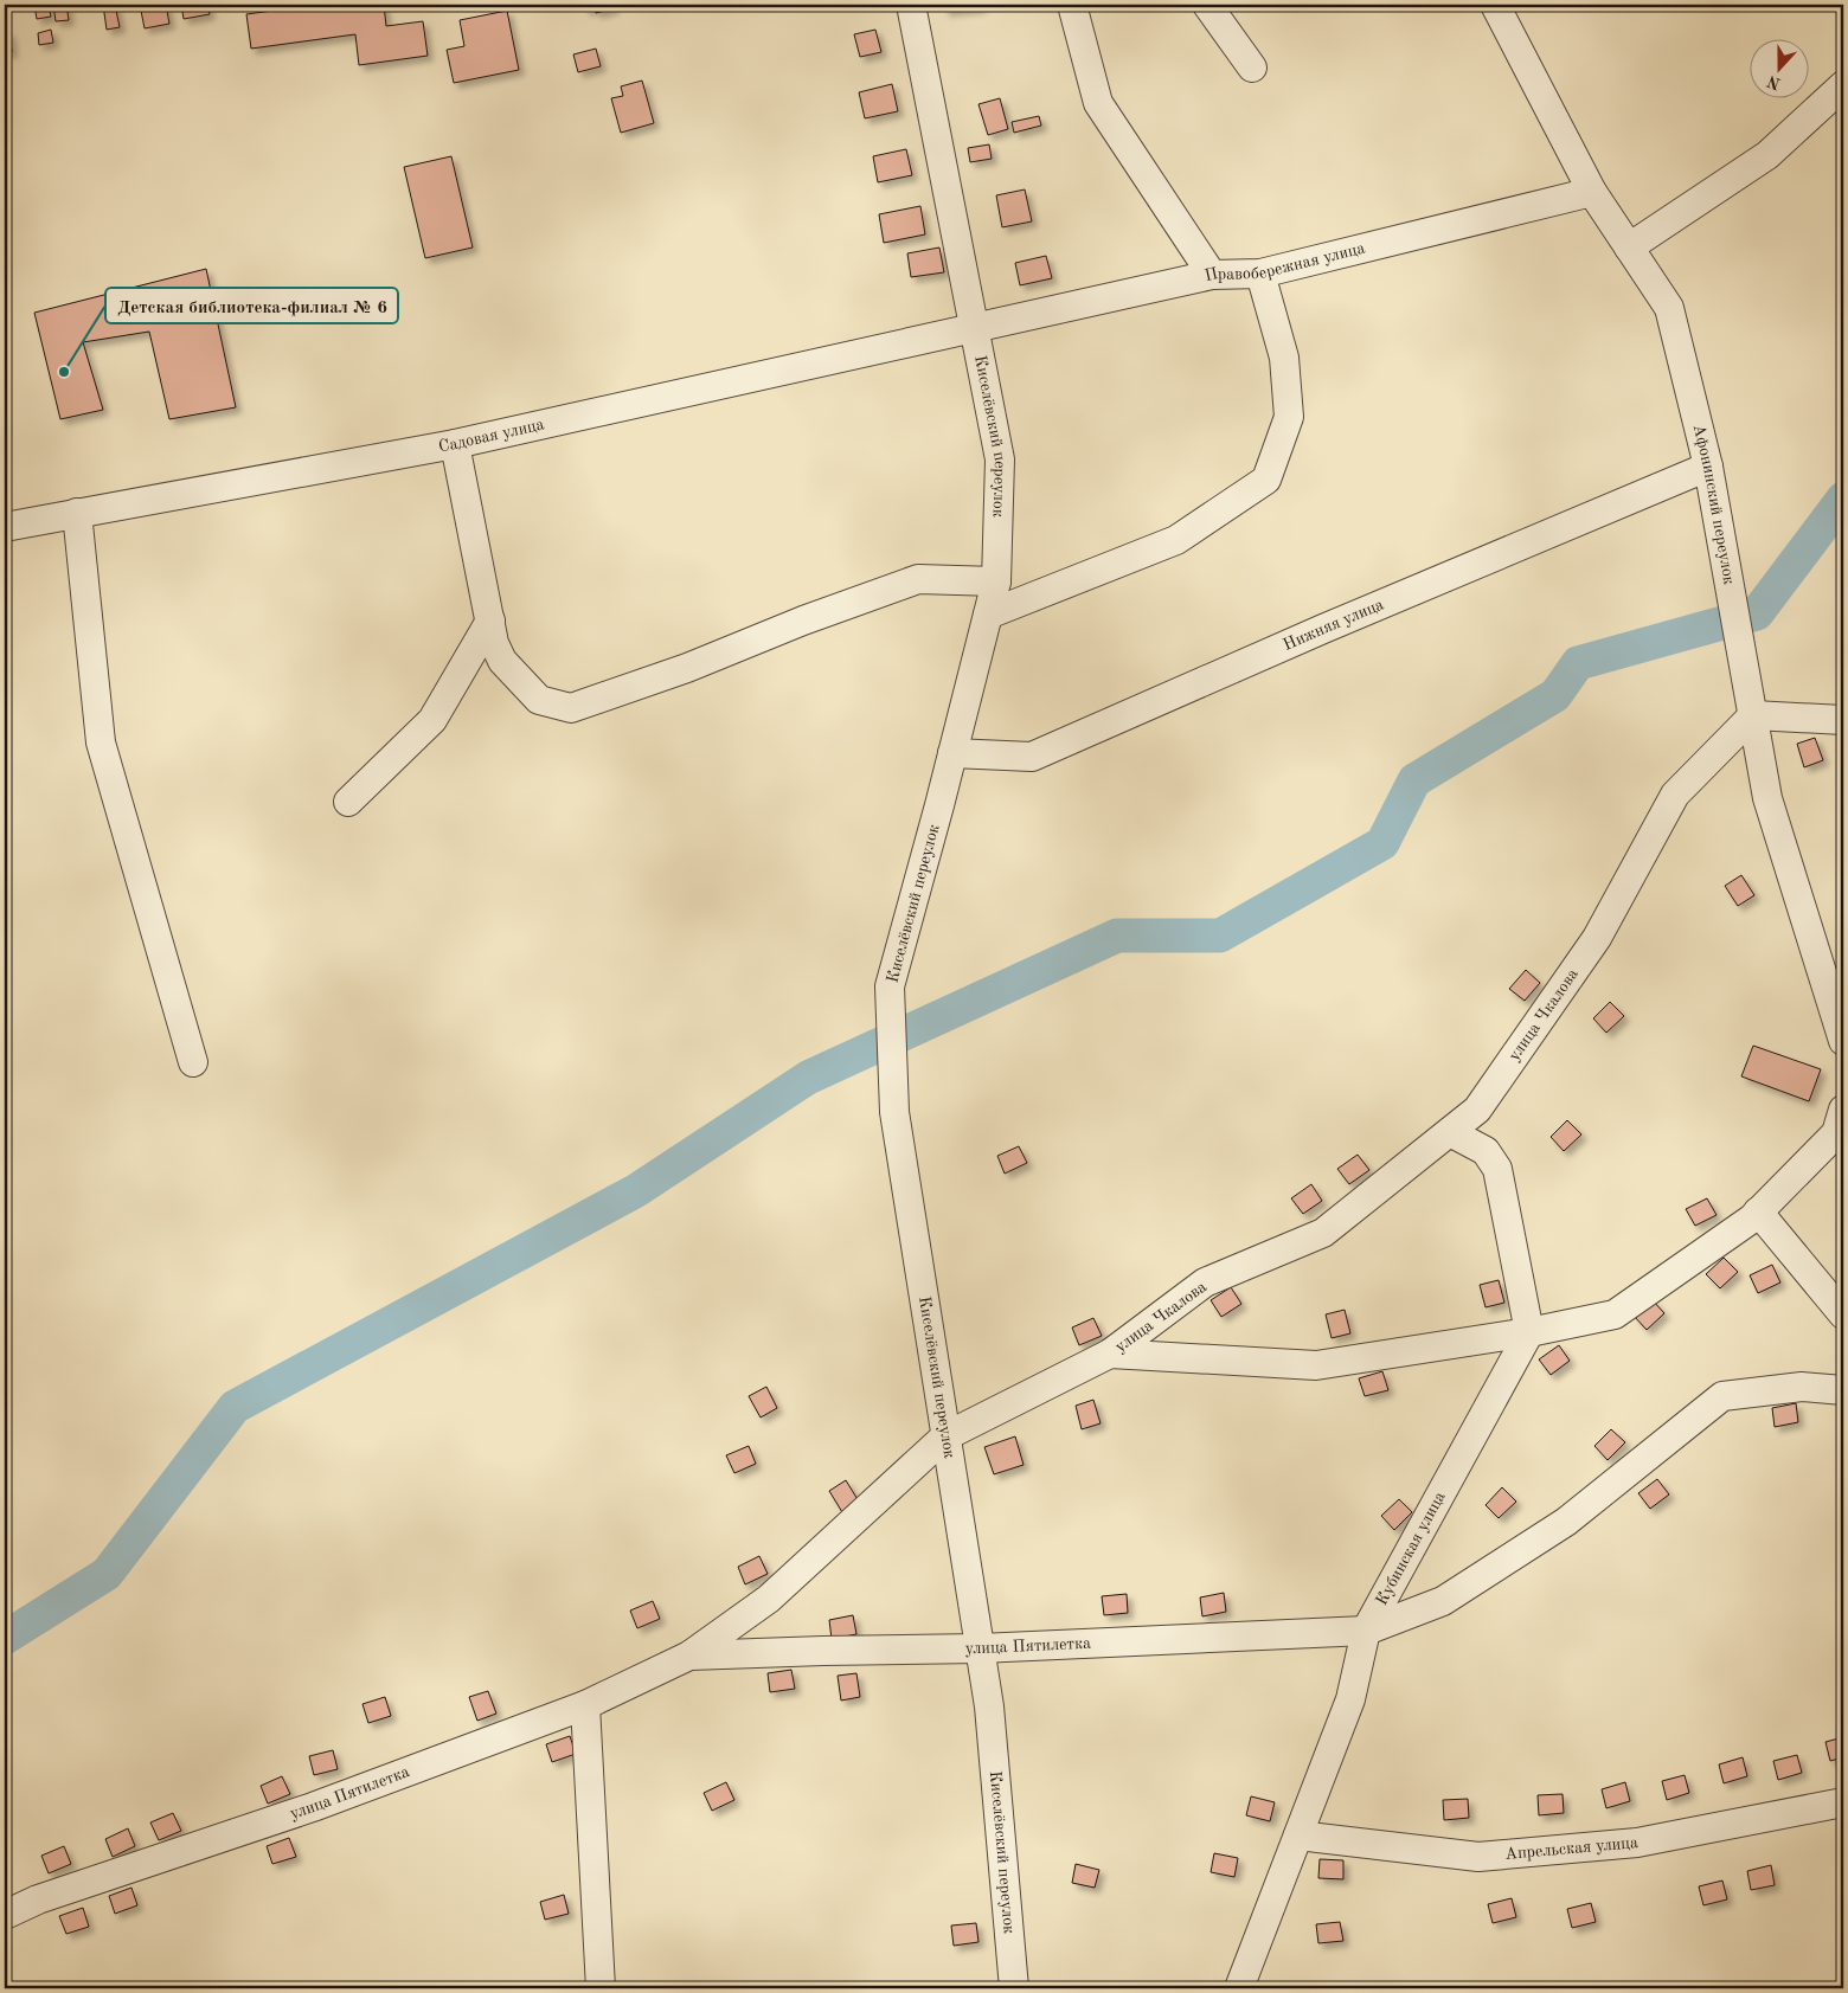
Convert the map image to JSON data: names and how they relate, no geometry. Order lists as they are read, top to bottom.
{
  "streets": {
    "street": [
      "Правобережная улица",
      "Садовая улица",
      "Киселёвский переулок",
      "Афонинский переулок",
      "Нижняя улица",
      "улица Чкалова",
      "Кубинская улица",
      "улица Пятилетка",
      "Апрельская улица"
    ]
  },
  "crossings": [
    ["Правобережная улица", "Садовая улица"],
    ["Правобережная улица", "Киселёвский переулок"],
    ["Правобережная улица", "Афонинский переулок"],
    ["Садовая улица", "Киселёвский переулок"],
    ["Киселёвский переулок", "Нижняя улица"],
    ["Киселёвский переулок", "улица Пятилетка"],
    ["Афонинский переулок", "Нижняя улица"],
    ["Афонинский переулок", "улица Чкалова"],
    ["улица Чкалова", "Кубинская улица"],
    ["улица Чкалова", "улица Пятилетка"],
    ["Кубинская улица", "улица Пятилетка"],
    ["Кубинская улица", "Апрельская улица"]
  ],
  "places": ["Детская библиотека-филиал № 6"],
  "north": "bottom"
}
